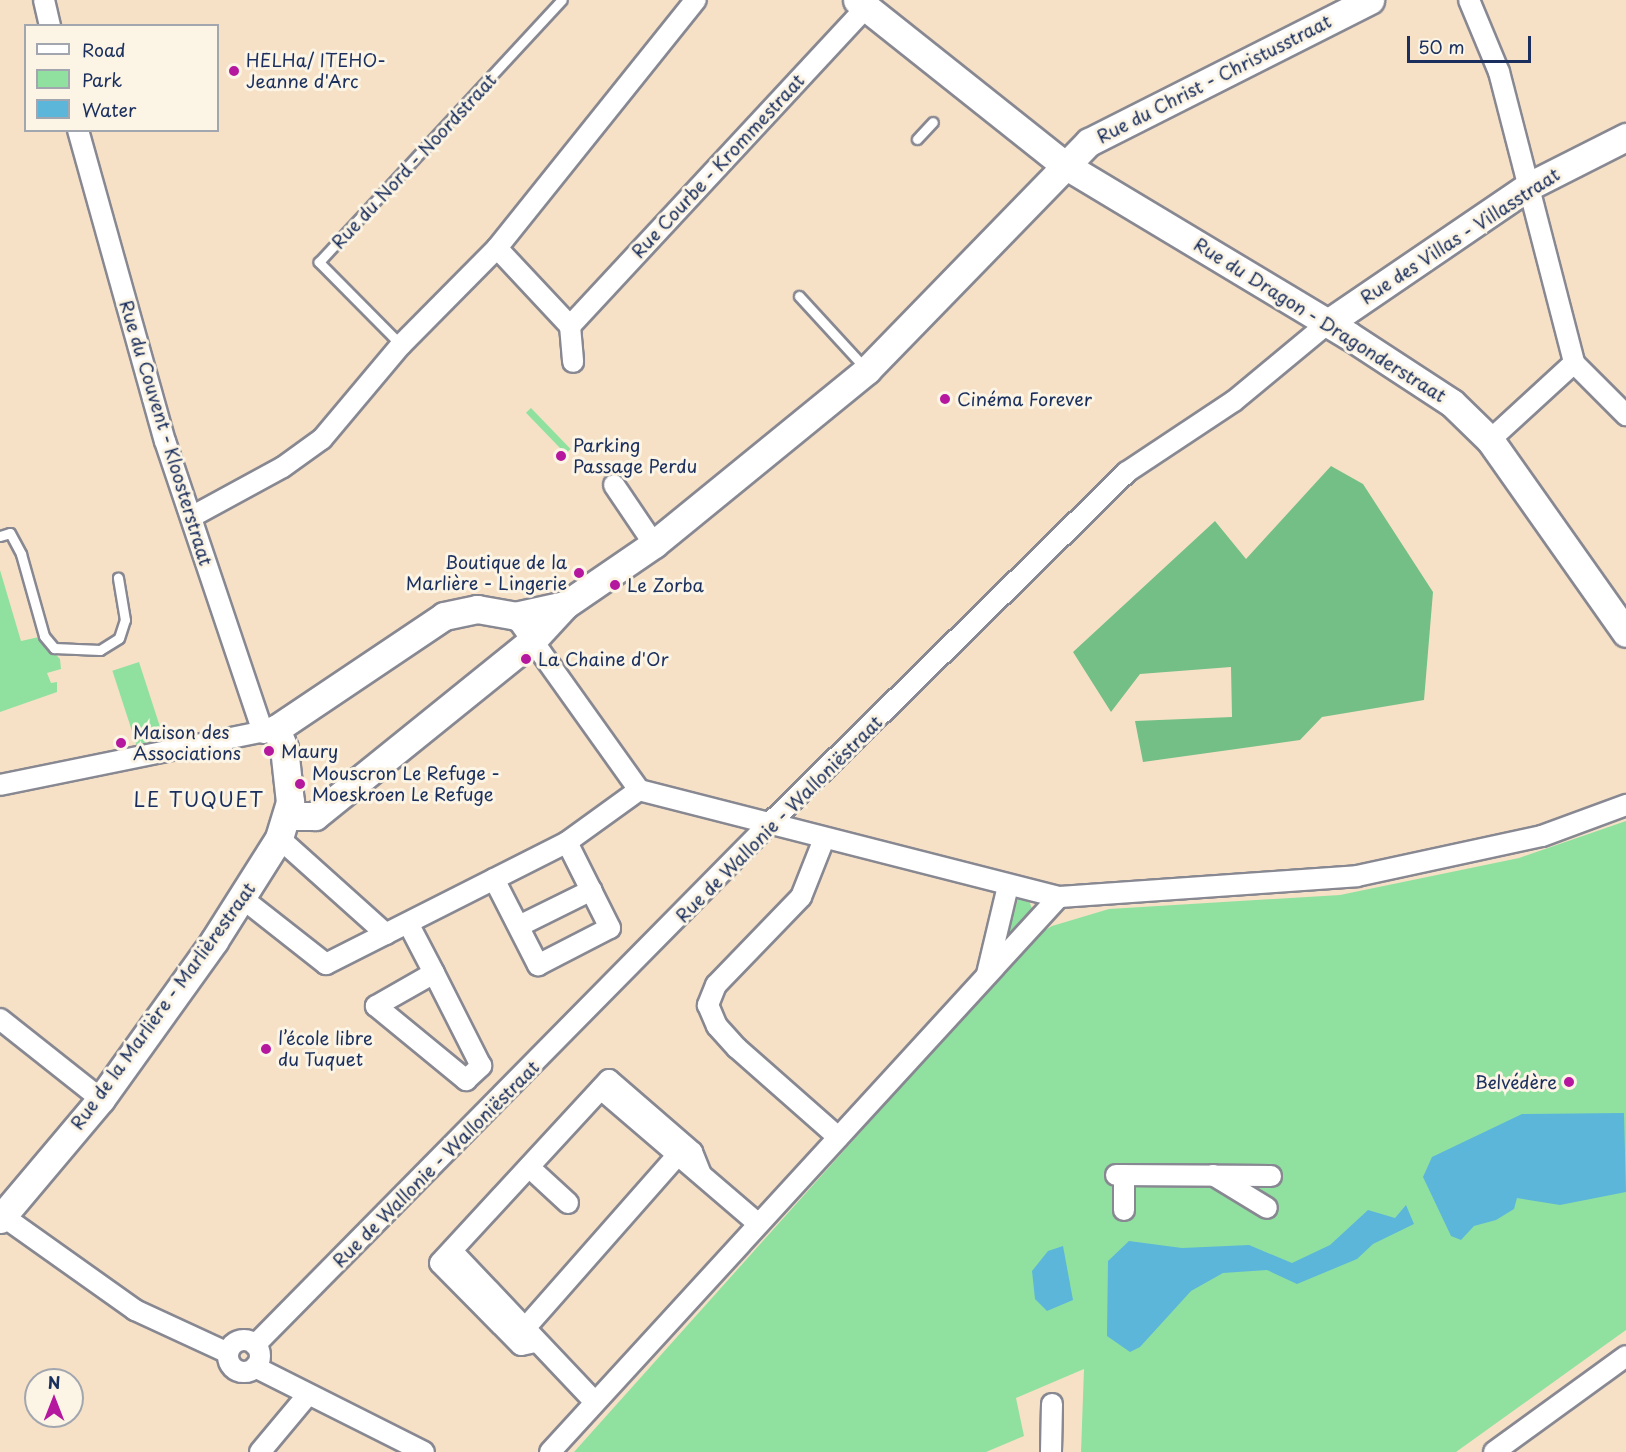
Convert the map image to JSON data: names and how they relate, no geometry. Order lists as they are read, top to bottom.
{
  "streets": {
    "street": [
      "Rue du Christ - Christusstraat",
      "Rue Courbe - Krommestraat",
      "Rue des Villas - Villasstraat",
      "Rue du Dragon - Dragonderstraat",
      "Rue du Couvent - Kloosterstraat",
      "Rue de Wallonie - Walloniëstraat",
      "Rue de la Marlière - Marlièrestraat"
    ],
    "lane": ["Rue du Nord - Noordstraat"]
  },
  "crossings": [
    ["Rue du Christ - Christusstraat", "Rue du Dragon - Dragonderstraat"],
    ["Rue Courbe - Krommestraat", "Rue du Dragon - Dragonderstraat"],
    ["Rue des Villas - Villasstraat", "Rue du Dragon - Dragonderstraat"],
    ["Rue des Villas - Villasstraat", "Rue de Wallonie - Walloniëstraat"],
    ["Rue du Dragon - Dragonderstraat", "Rue de Wallonie - Walloniëstraat"]
  ],
  "districts": ["LE TUQUET"],
  "places": [
    "HELHa/ ITEHO- Jeanne d'Arc",
    "Cinéma Forever",
    "Parking Passage Perdu",
    "Boutique de la Marlière - Lingerie",
    "Le Zorba",
    "La Chaine d'Or",
    "Maison des Associations",
    "Maury",
    "Mouscron Le Refuge - Moeskroen Le Refuge",
    "l’école libre du Tuquet",
    "Belvédère"
  ],
  "legend": ["Road", "Park", "Water"],
  "scale_bar": "50 m",
  "north": "top"
}
